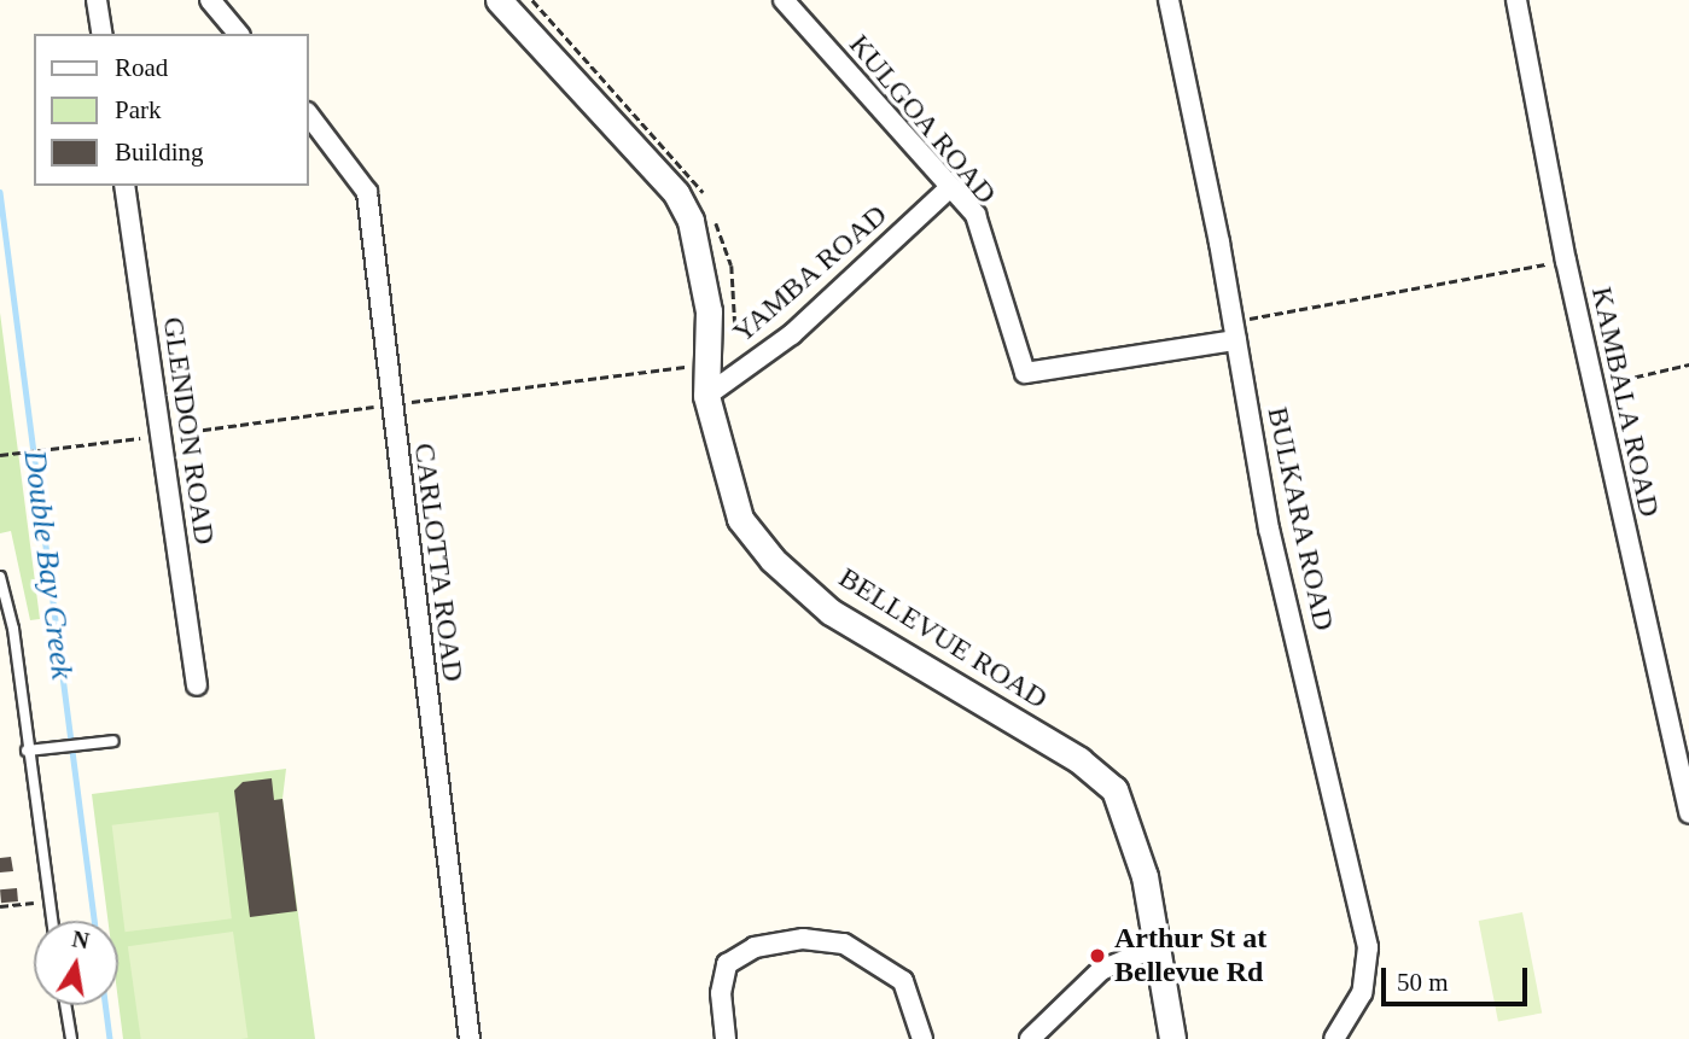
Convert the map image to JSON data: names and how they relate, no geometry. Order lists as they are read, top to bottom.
{
  "streets": {
    "street": [
      "KULGOA ROAD",
      "YAMBA ROAD",
      "KAMBALA ROAD",
      "GLENDON ROAD",
      "BULKARA ROAD",
      "CARLOTTA ROAD",
      "BELLEVUE ROAD"
    ]
  },
  "crossings": [
    ["KULGOA ROAD", "YAMBA ROAD"],
    ["KULGOA ROAD", "BULKARA ROAD"],
    ["YAMBA ROAD", "BELLEVUE ROAD"]
  ],
  "water": ["Double Bay Creek"],
  "places": ["Arthur St at Bellevue Rd"],
  "legend": ["Road", "Park", "Building"],
  "scale_bar": "50 m",
  "north": "top"
}
